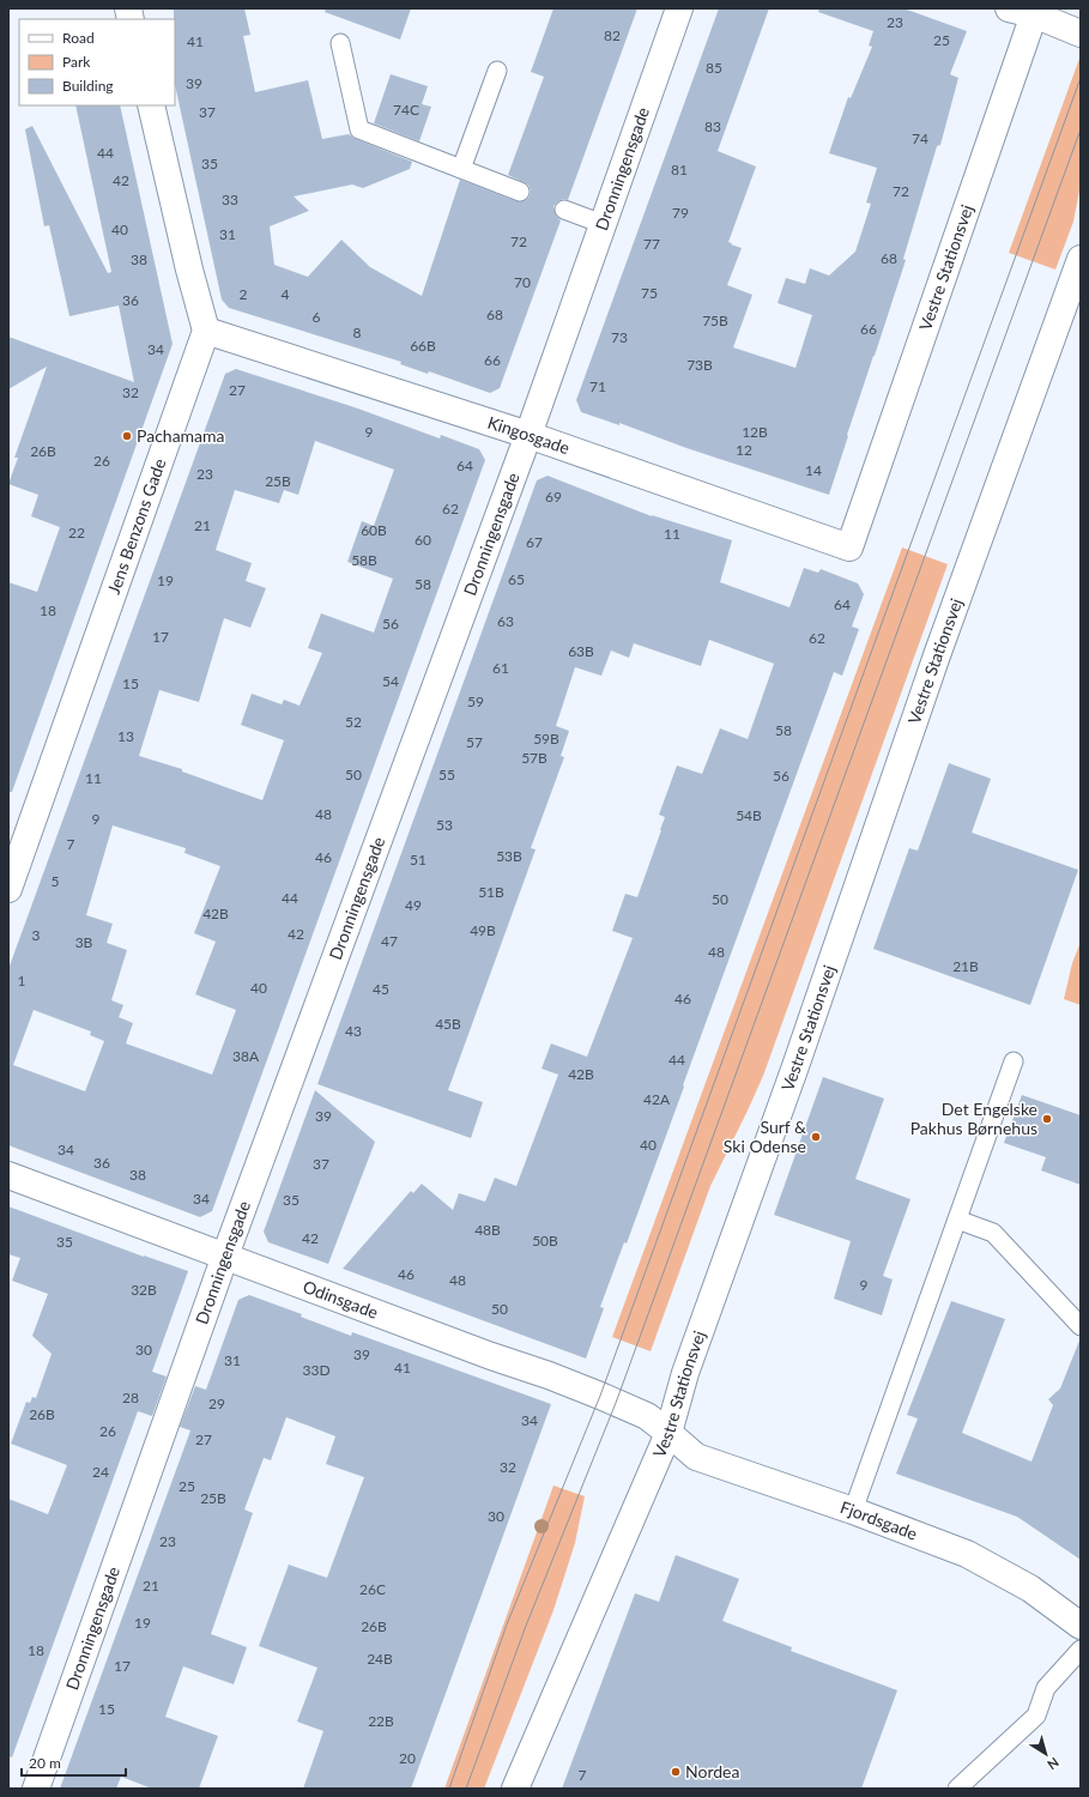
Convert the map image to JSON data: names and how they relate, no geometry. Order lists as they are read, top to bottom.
{
  "streets": {
    "street": [
      "Dronningensgade",
      "Vestre Stationsvej",
      "Kingosgade",
      "Jens Benzons Gade",
      "Odinsgade",
      "Fjordsgade"
    ]
  },
  "crossings": [
    ["Dronningensgade", "Kingosgade"],
    ["Dronningensgade", "Odinsgade"],
    ["Vestre Stationsvej", "Kingosgade"],
    ["Vestre Stationsvej", "Odinsgade"],
    ["Vestre Stationsvej", "Fjordsgade"],
    ["Kingosgade", "Jens Benzons Gade"],
    ["Odinsgade", "Fjordsgade"]
  ],
  "places": [
    "Pachamama",
    "Det Engelske Pakhus Børnehus",
    "Surf & Ski Odense",
    "Nordea"
  ],
  "house_numbers": [
    "23",
    "82",
    "25",
    "41",
    "85",
    "39",
    "74C",
    "37",
    "83",
    "74",
    "44",
    "35",
    "81",
    "42",
    "72",
    "33",
    "79",
    "40",
    "31",
    "72",
    "77",
    "68",
    "38",
    "70",
    "75",
    "2",
    "4",
    "36",
    "68",
    "6",
    "75B",
    "66",
    "8",
    "73",
    "66B",
    "34",
    "66",
    "73B",
    "71",
    "27",
    "32",
    "9",
    "12B",
    "12",
    "26B",
    "26",
    "64",
    "14",
    "23",
    "25B",
    "69",
    "62",
    "21",
    "60B",
    "22",
    "11",
    "60",
    "67",
    "58B",
    "65",
    "19",
    "58",
    "64",
    "18",
    "63",
    "56",
    "17",
    "62",
    "63B",
    "61",
    "54",
    "15",
    "59",
    "52",
    "58",
    "13",
    "59B",
    "57",
    "57B",
    "50",
    "55",
    "56",
    "11",
    "48",
    "54B",
    "9",
    "53",
    "7",
    "53B",
    "46",
    "51",
    "5",
    "51B",
    "44",
    "50",
    "49",
    "42B",
    "49B",
    "42",
    "3",
    "47",
    "3B",
    "48",
    "21B",
    "1",
    "40",
    "45",
    "46",
    "45B",
    "43",
    "38A",
    "44",
    "42B",
    "42A",
    "39",
    "40",
    "34",
    "36",
    "37",
    "38",
    "34",
    "35",
    "48B",
    "42",
    "50B",
    "35",
    "46",
    "48",
    "9",
    "32B",
    "50",
    "30",
    "39",
    "31",
    "41",
    "33D",
    "28",
    "29",
    "26B",
    "34",
    "26",
    "27",
    "32",
    "24",
    "25",
    "25B",
    "30",
    "23",
    "21",
    "26C",
    "19",
    "26B",
    "18",
    "24B",
    "17",
    "15",
    "22B",
    "20",
    "7"
  ],
  "legend": ["Road", "Park", "Building"],
  "scale_bar": "20 m",
  "north": "bottom right"
}
